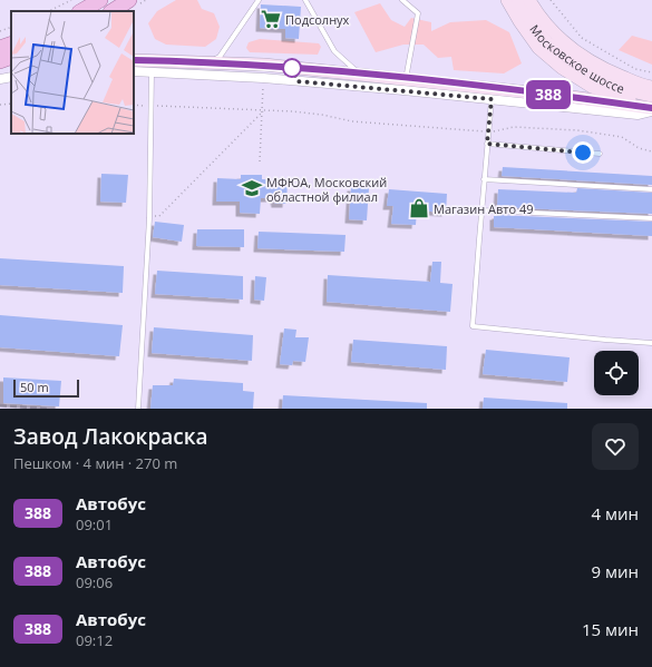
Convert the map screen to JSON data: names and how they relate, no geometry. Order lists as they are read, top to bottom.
{
  "streets": {
    "main road": ["Московское шоссе"]
  },
  "places": {
    "supermarket": ["Подсолнух"],
    "school or university": ["МФЮА, Московский областной филиал"],
    "shop": ["Магазин Авто 49"]
  },
  "lines": ["bus line 388"],
  "scale_bar": "50 m",
  "page": {
    "on_map": "388",
    "scale": "50 m",
    "heading": ["Завод Лакокраска", "Пешком · 4 мин · 270 m"],
    "list": [
      {
        "mark": "388",
        "name": "Автобус",
        "note": "09:01",
        "value": "4 мин"
      },
      {
        "mark": "388",
        "name": "Автобус",
        "note": "09:06",
        "value": "9 мин"
      },
      {
        "mark": "388",
        "name": "Автобус",
        "note": "09:12",
        "value": "15 мин"
      }
    ]
  }
}
